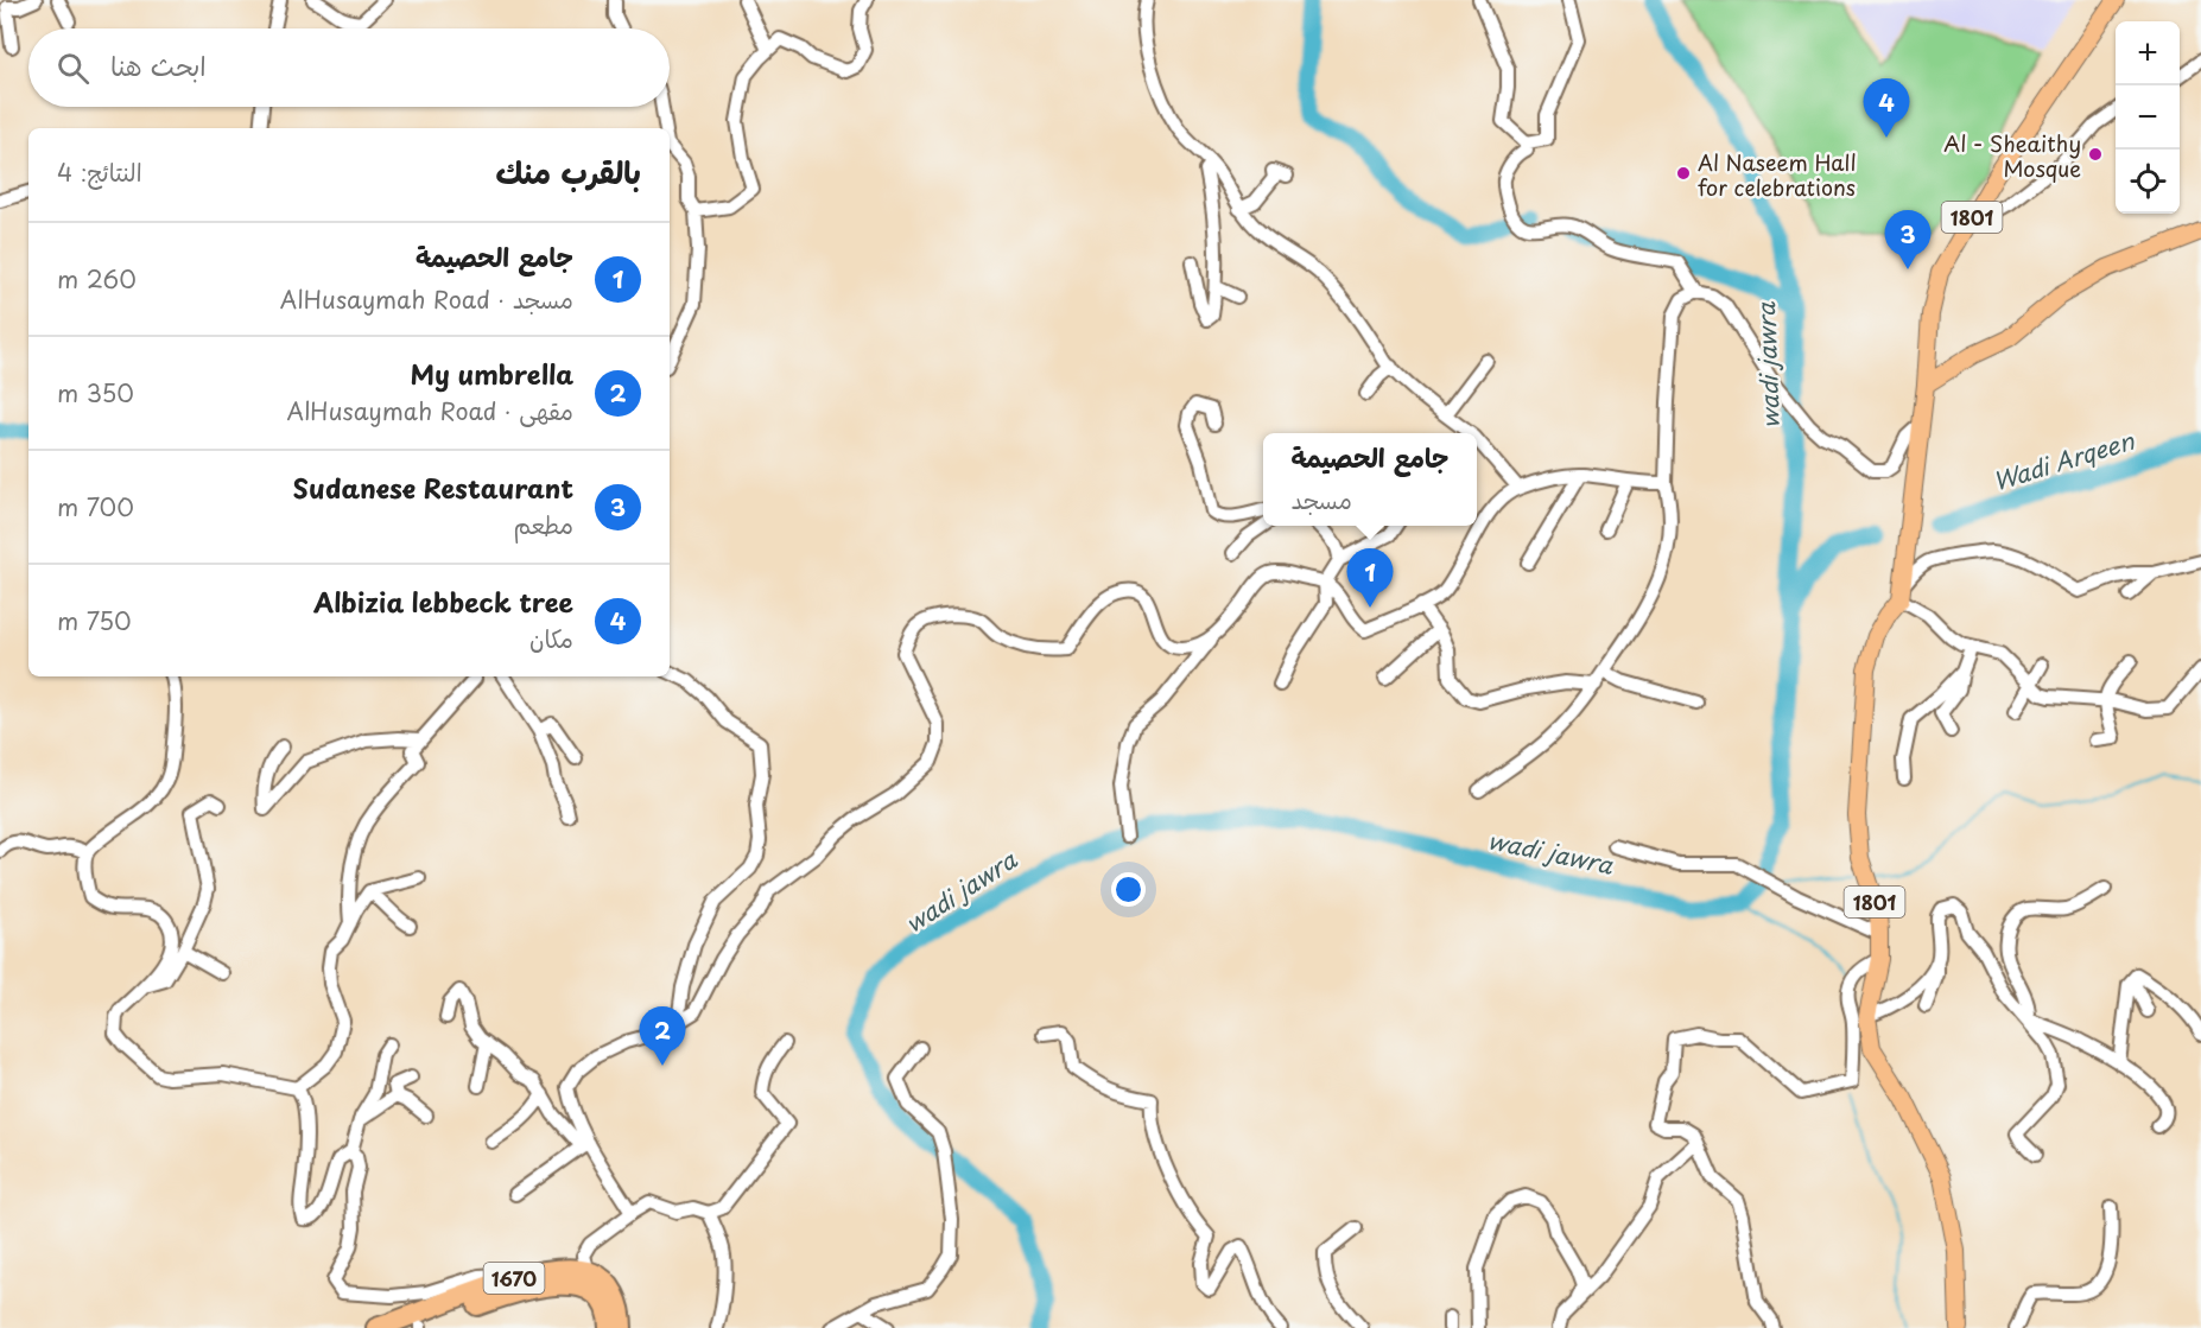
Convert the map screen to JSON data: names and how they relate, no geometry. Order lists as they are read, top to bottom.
{
  "streets": {
    "highway": ["1670"],
    "main road": ["1801"]
  },
  "water": ["wadi jawra", "Wadi Arqeen"],
  "places": ["Al - Sheaithy Mosque", "Al Naseem Hall for celebrations"],
  "page": {
    "map_buttons": ["+", "−"],
    "search": "ابحث هنا",
    "pins": [
      "4",
      "3",
      "1",
      "2"
    ],
    "heading": ["بالقرب منك", "النتائج: 4"],
    "list": [
      {
        "mark": "1",
        "name": "جامع الحصيمة",
        "note": "مسجد · AlHusaymah Road",
        "value": "260 m"
      },
      {
        "mark": "2",
        "name": "My umbrella",
        "note": "مقهى · AlHusaymah Road",
        "value": "350 m"
      },
      {
        "mark": "3",
        "name": "Sudanese Restaurant",
        "note": "مطعم",
        "value": "700 m"
      },
      {
        "mark": "4",
        "name": "Albizia lebbeck tree",
        "note": "مكان",
        "value": "750 m"
      }
    ],
    "popup": ["جامع الحصيمة", "مسجد"]
  }
}
